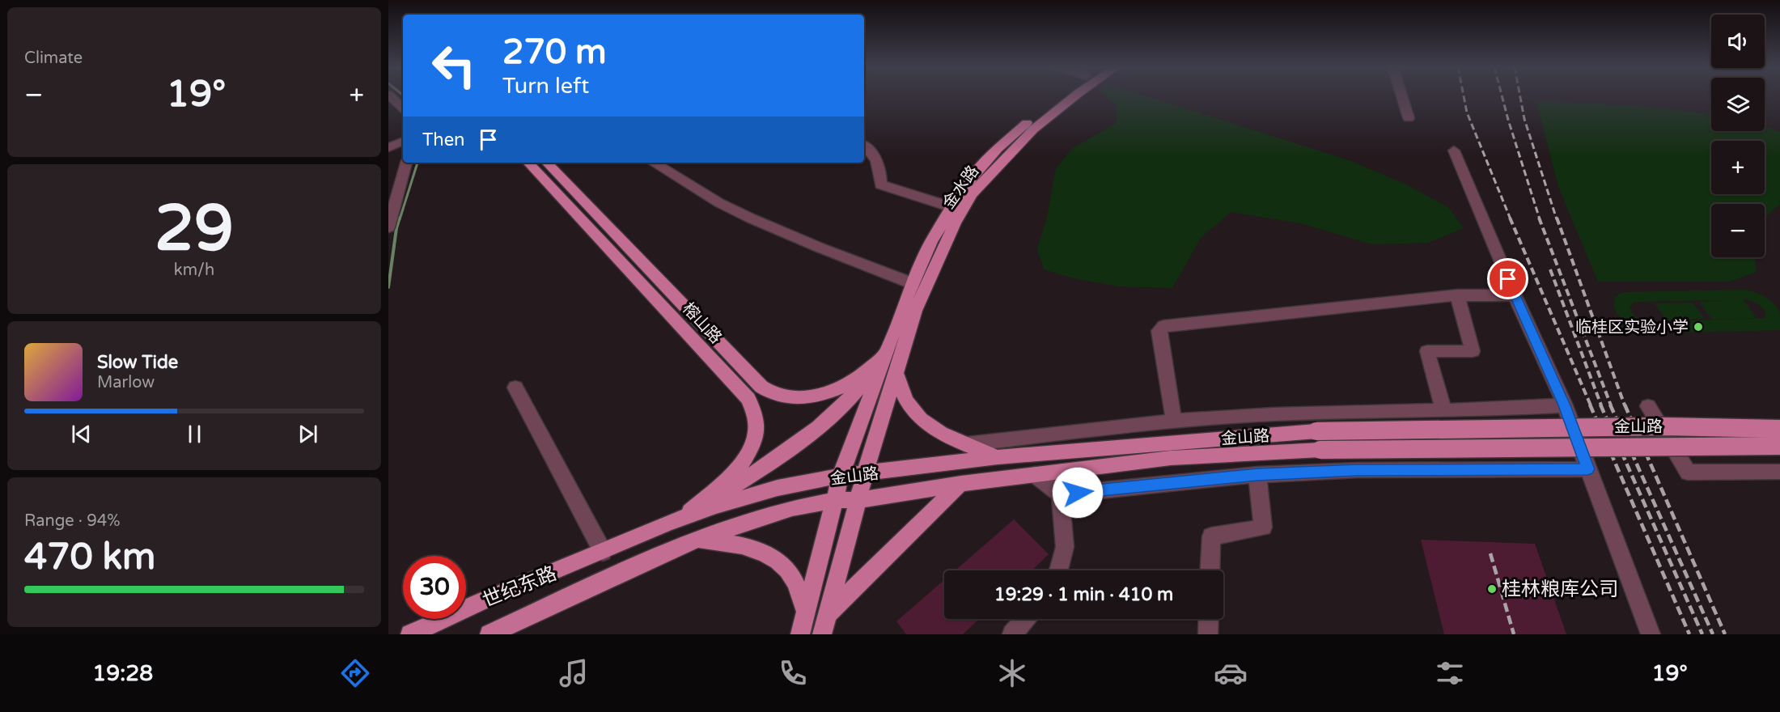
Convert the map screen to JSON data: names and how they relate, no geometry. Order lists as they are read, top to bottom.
{
  "streets": {
    "main road": [
      "金水路",
      "榕山路",
      "金山路",
      "世纪东路"
    ]
  },
  "crossings": [
    ["金水路", "榕山路"],
    ["金水路", "金山路"],
    ["榕山路", "金山路"],
    ["榕山路", "世纪东路"],
    ["金山路", "世纪东路"]
  ],
  "places": ["临桂区实验小学", "桂林粮库公司"],
  "page": {
    "tile": [
      "Climate",
      ["29", "km/h"],
      ["Range · 94%", "470 km"]
    ],
    "map_buttons": ["+", "−"],
    "turn": ["270 m", "Turn left"],
    "heat": ["−", "19°", "+"],
    "then": "Then",
    "song": ["Slow Tide", "Marlow"],
    "limit": "30",
    "trip": "19:29 · 1 min · 410 m",
    "tabs": ["19:28", "19°"]
  }
}
